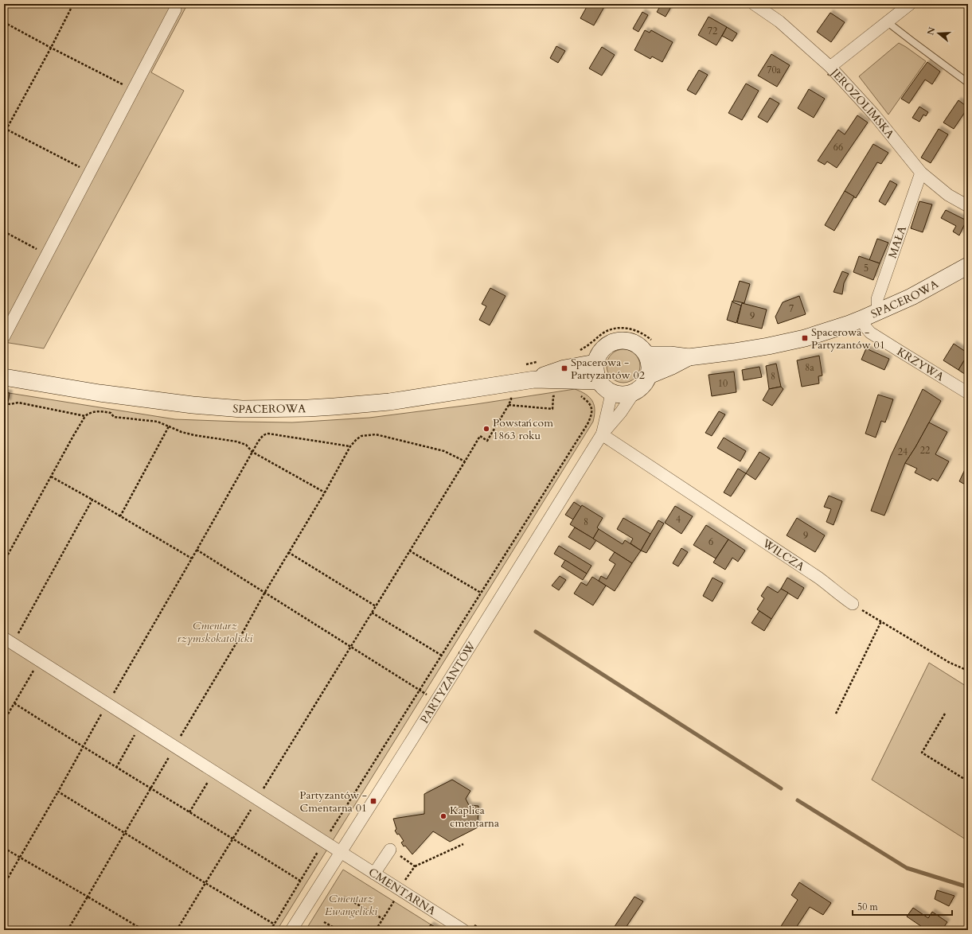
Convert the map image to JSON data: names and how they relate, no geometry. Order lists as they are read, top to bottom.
{
  "streets": {
    "street": [
      "JEROZOLIMSKA",
      "MAŁA",
      "SPACEROWA",
      "KRZYWA",
      "WILCZA",
      "PARTYZANTÓW",
      "CMENTARNA"
    ]
  },
  "crossings": [
    ["JEROZOLIMSKA", "MAŁA"],
    ["MAŁA", "SPACEROWA"],
    ["SPACEROWA", "KRZYWA"],
    ["SPACEROWA", "PARTYZANTÓW"],
    ["WILCZA", "PARTYZANTÓW"],
    ["PARTYZANTÓW", "CMENTARNA"]
  ],
  "parks": ["Cmentarz rzymskokatolicki", "Cmentarz Ewangelicki"],
  "places": {
    "transit": ["Spacerowa - Partyzantów 01", "Spacerowa - Partyzantów 02", "Partyzantów - Cmentarna 01"],
    "other": ["Powstańcom 1863 roku", "Kaplica cmentarna"]
  },
  "house_numbers": [
    "72",
    "70a",
    "66",
    "5",
    "7",
    "9",
    "8a",
    "8",
    "10",
    "22",
    "24",
    "4",
    "8",
    "9",
    "6"
  ],
  "scale_bar": "50 m",
  "north": "left"
}
